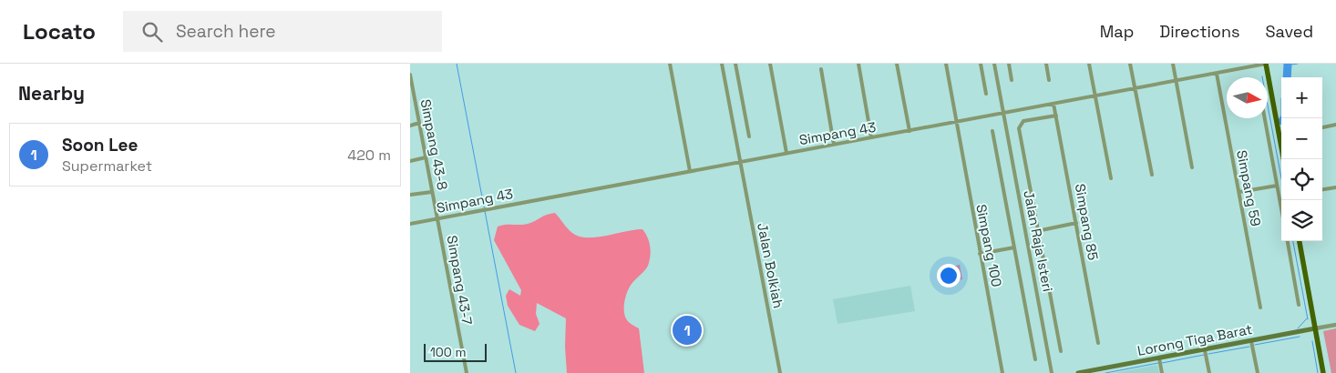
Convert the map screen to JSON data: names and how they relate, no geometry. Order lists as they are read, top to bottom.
{
  "streets": {
    "main road": ["Lorong Tiga Barat"],
    "street": [
      "Simpang 43",
      "Simpang 43-8",
      "Simpang 59",
      "Simpang 85",
      "Jalan Raja Isteri",
      "Simpang 100",
      "Jalan Bolkiah",
      "Simpang 43-7"
    ]
  },
  "crossings": [
    ["Simpang 43", "Simpang 43-8"],
    ["Simpang 43", "Simpang 59"],
    ["Simpang 43", "Simpang 85"],
    ["Simpang 43", "Jalan Raja Isteri"],
    ["Simpang 43", "Simpang 100"],
    ["Simpang 43", "Jalan Bolkiah"],
    ["Simpang 43", "Simpang 43-7"],
    ["Simpang 43-8", "Simpang 43-7"]
  ],
  "scale_bar": "100 m",
  "north": "right",
  "page": {
    "header": "Locato",
    "search": "Search here",
    "nav": ["Map", "Directions", "Saved"],
    "heading": "Nearby",
    "map_buttons": ["+", "−"],
    "list": [
      {
        "mark": "1",
        "name": "Soon Lee",
        "note": "Supermarket",
        "value": "420 m"
      }
    ],
    "pins": "1",
    "scale": "100 m"
  }
}
